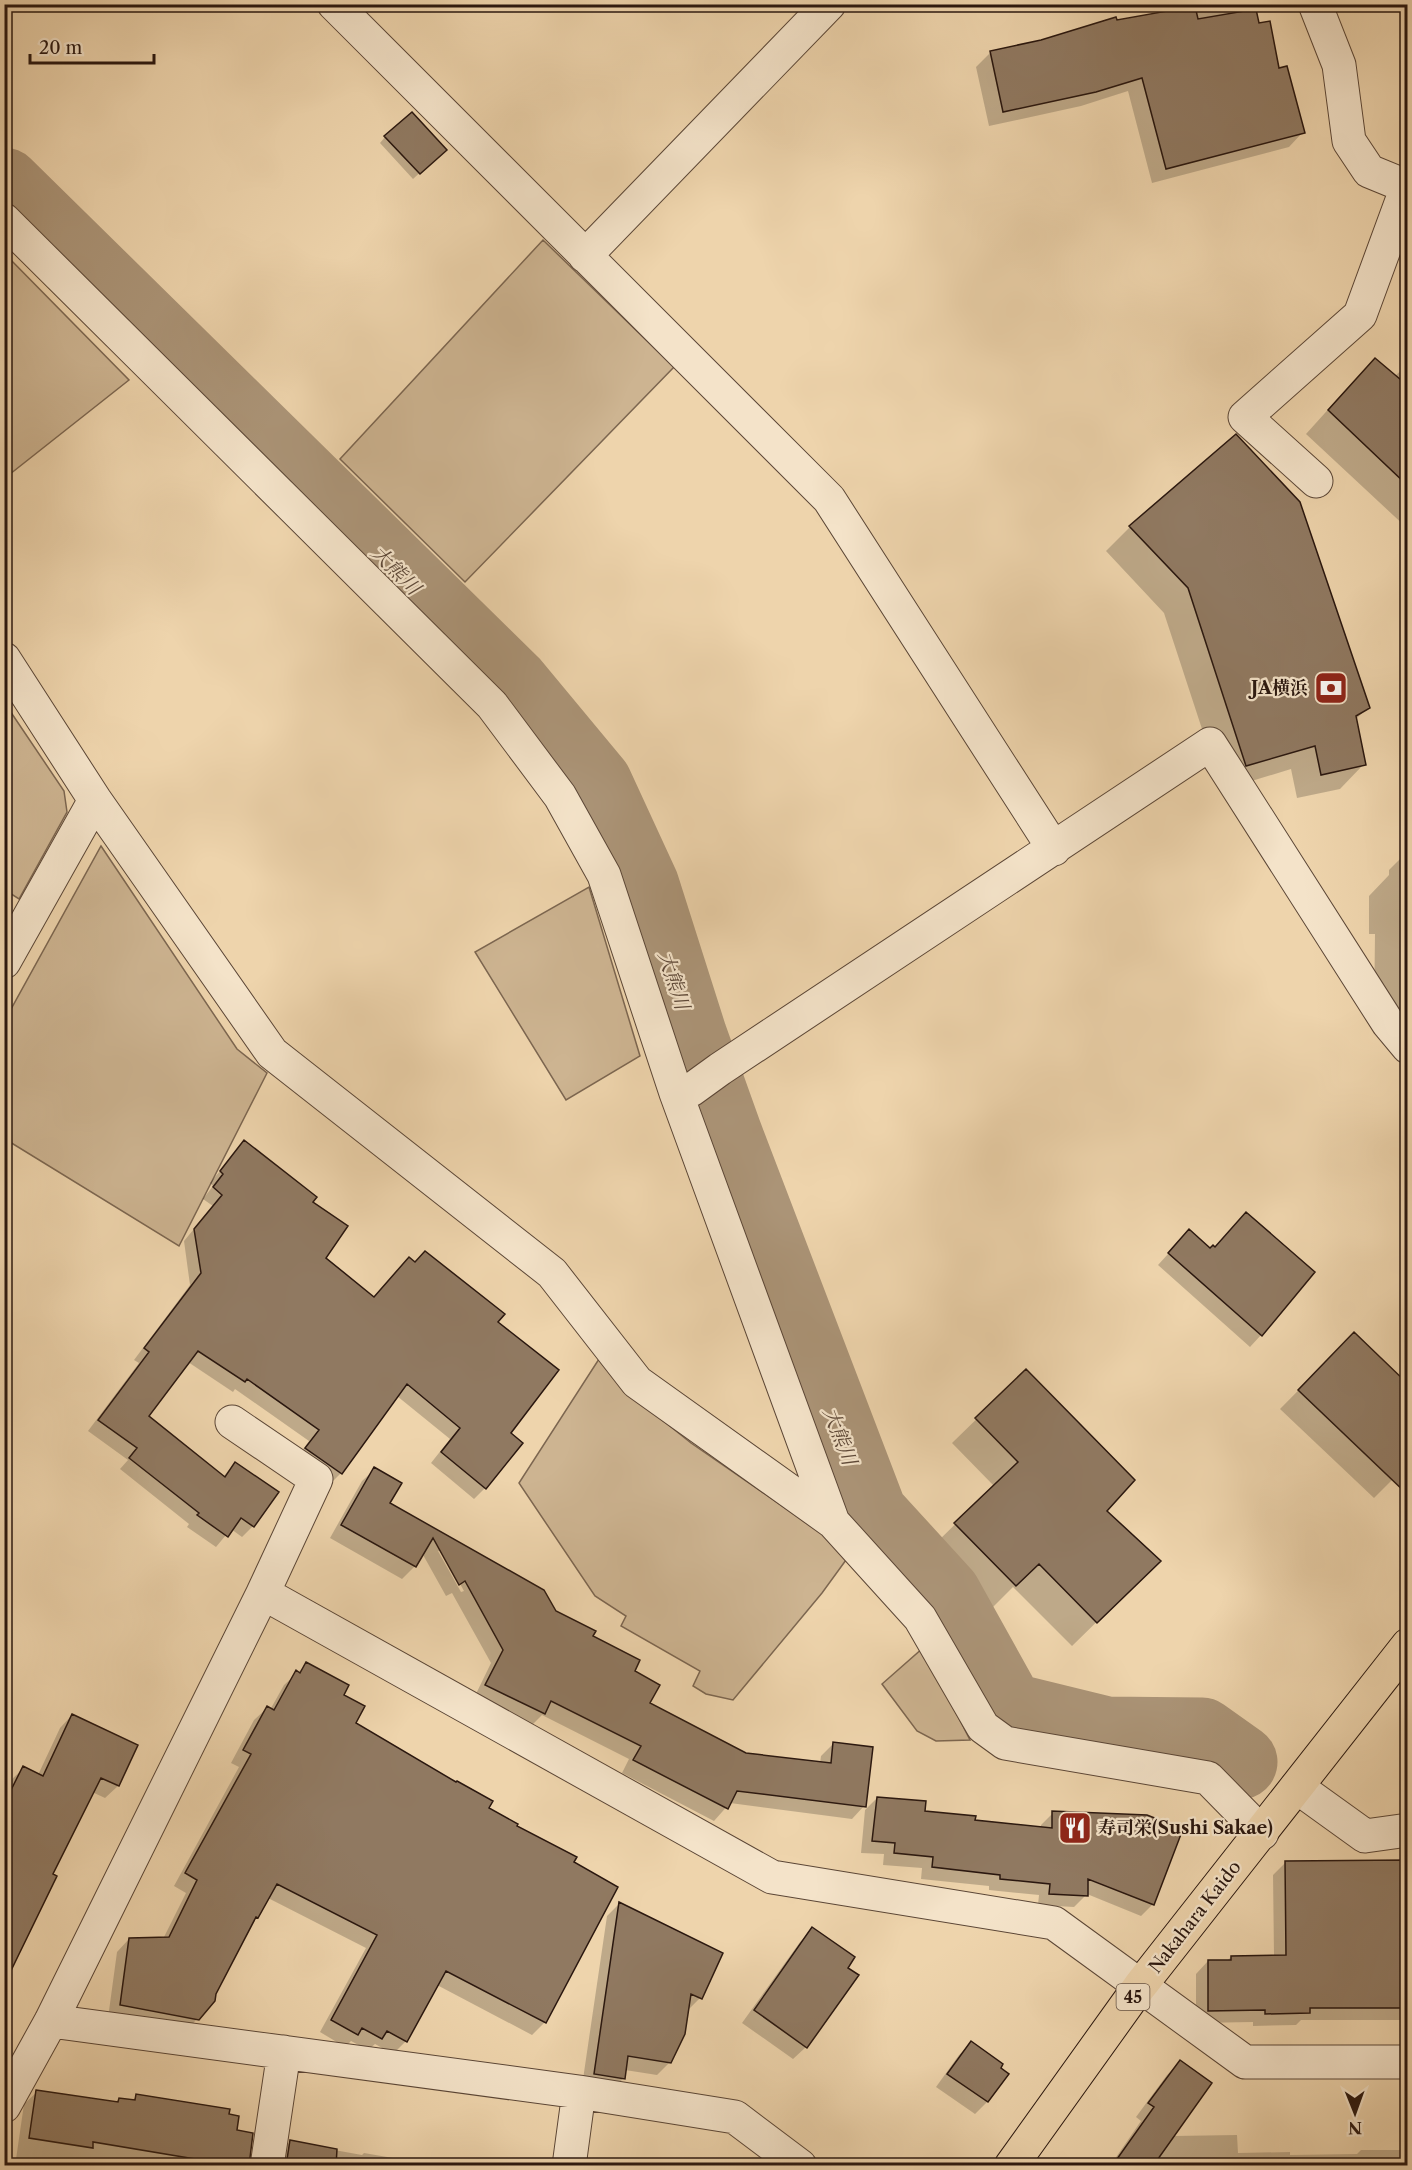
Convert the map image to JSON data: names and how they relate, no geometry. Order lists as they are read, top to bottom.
{
  "streets": {
    "main road": ["Nakahara Kaido", "45"]
  },
  "water": ["大熊川"],
  "places": {
    "bank": ["JA横浜"],
    "restaurant": ["寿司栄(Sushi Sakae)"]
  },
  "scale_bar": "20 m",
  "north": "bottom"
}
